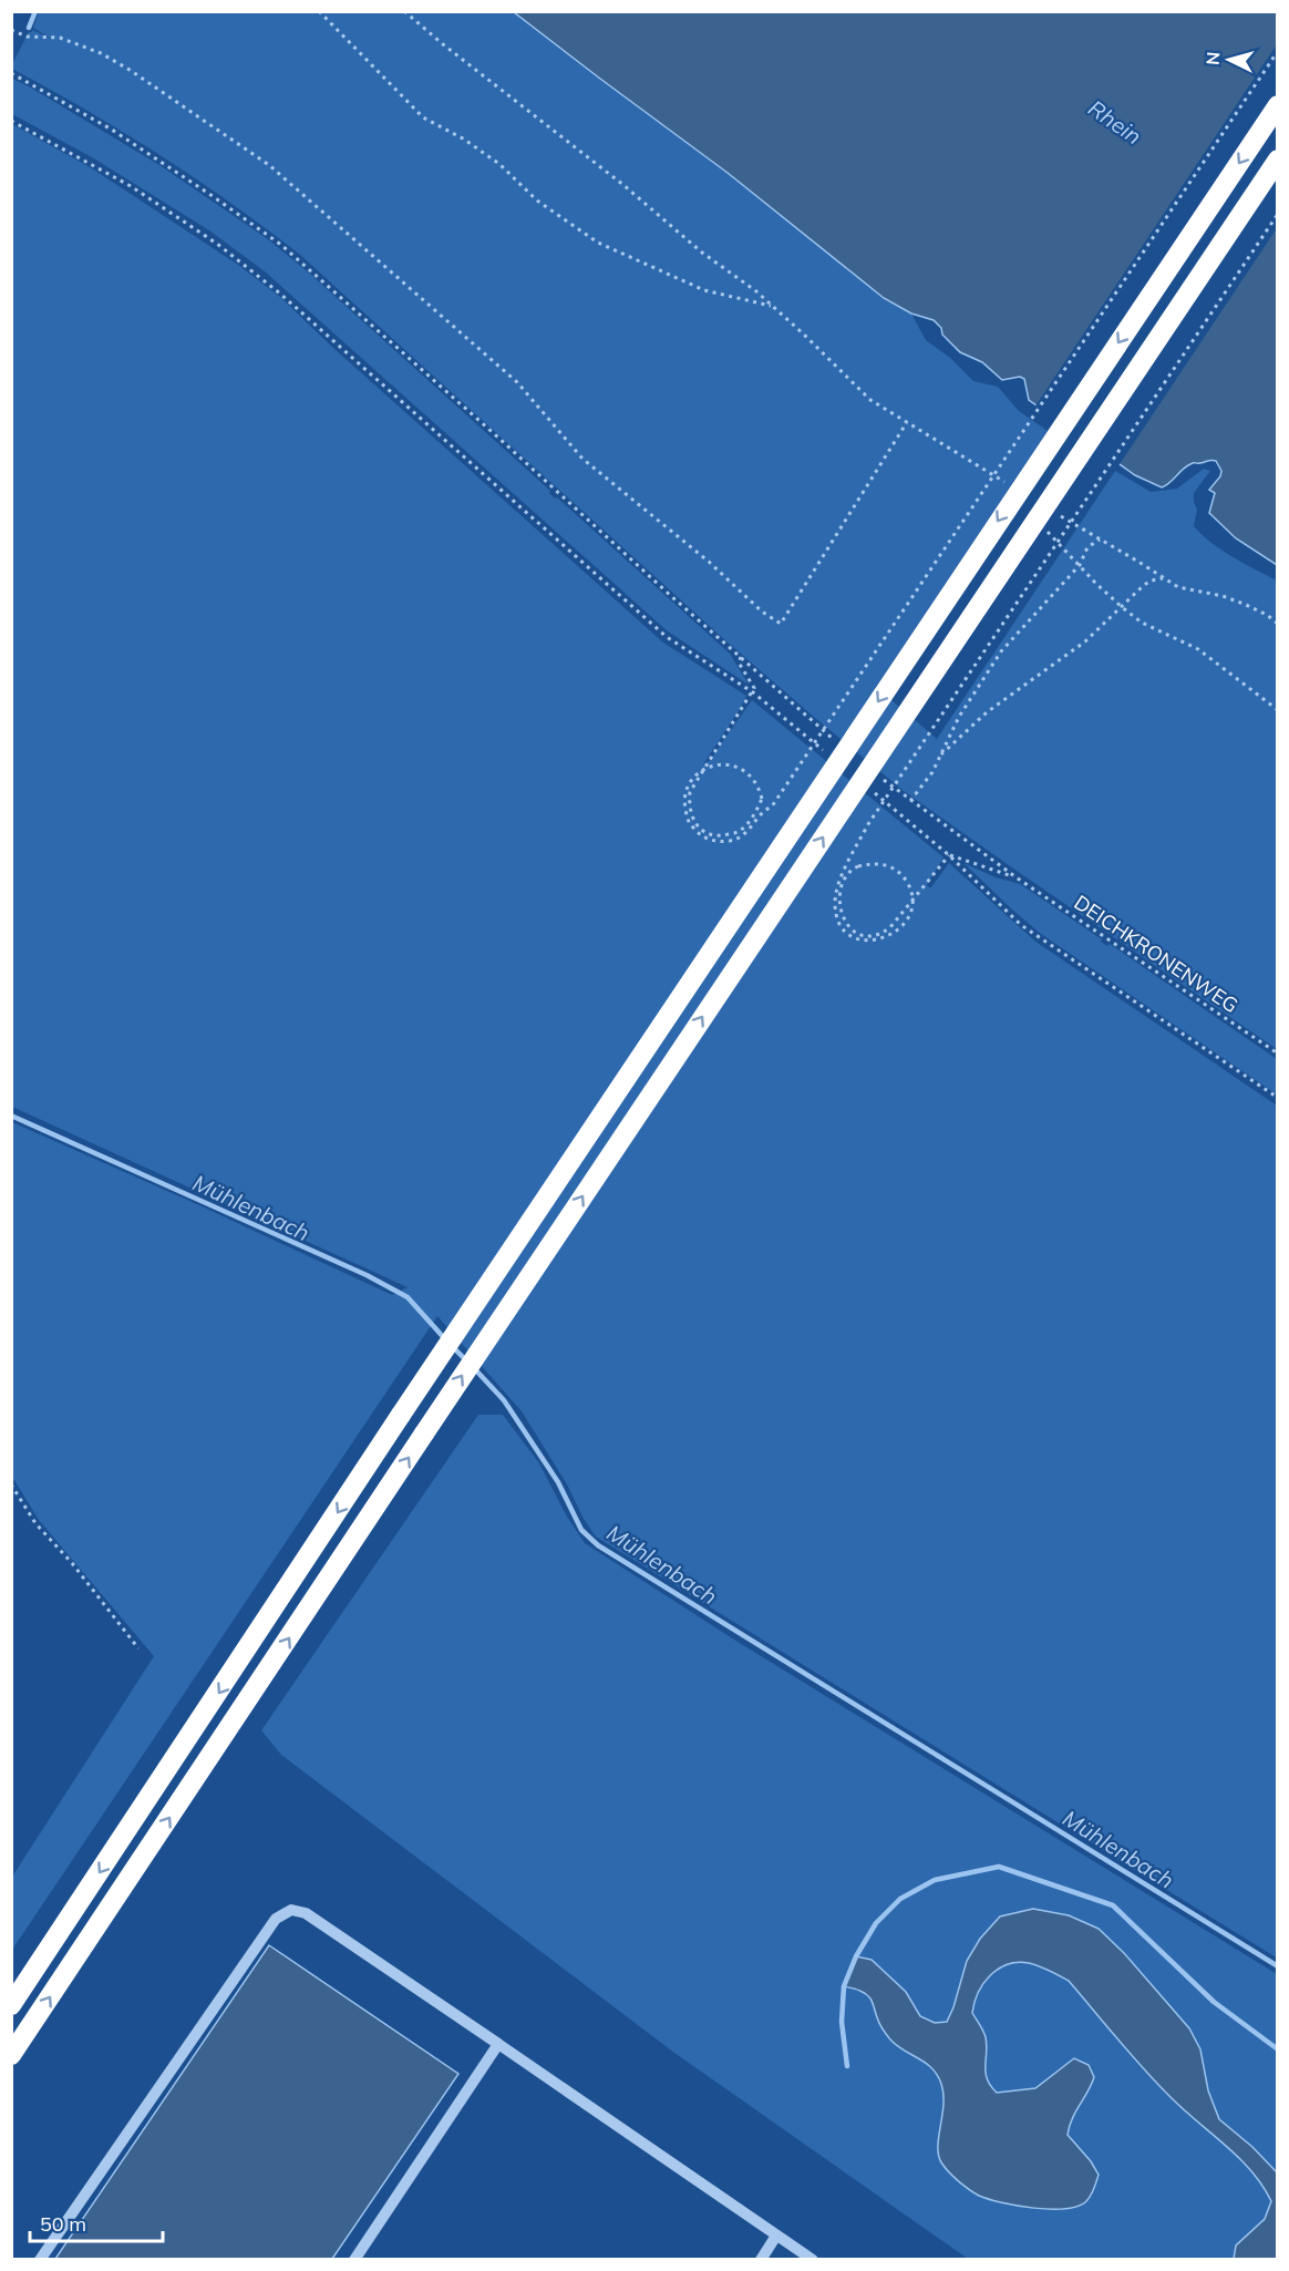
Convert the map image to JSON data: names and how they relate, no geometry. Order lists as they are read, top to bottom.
{
  "streets": {
    "path": ["DEICHKRONENWEG"]
  },
  "water": ["Rhein", "Mühlenbach"],
  "scale_bar": "50 m",
  "north": "left"
}
